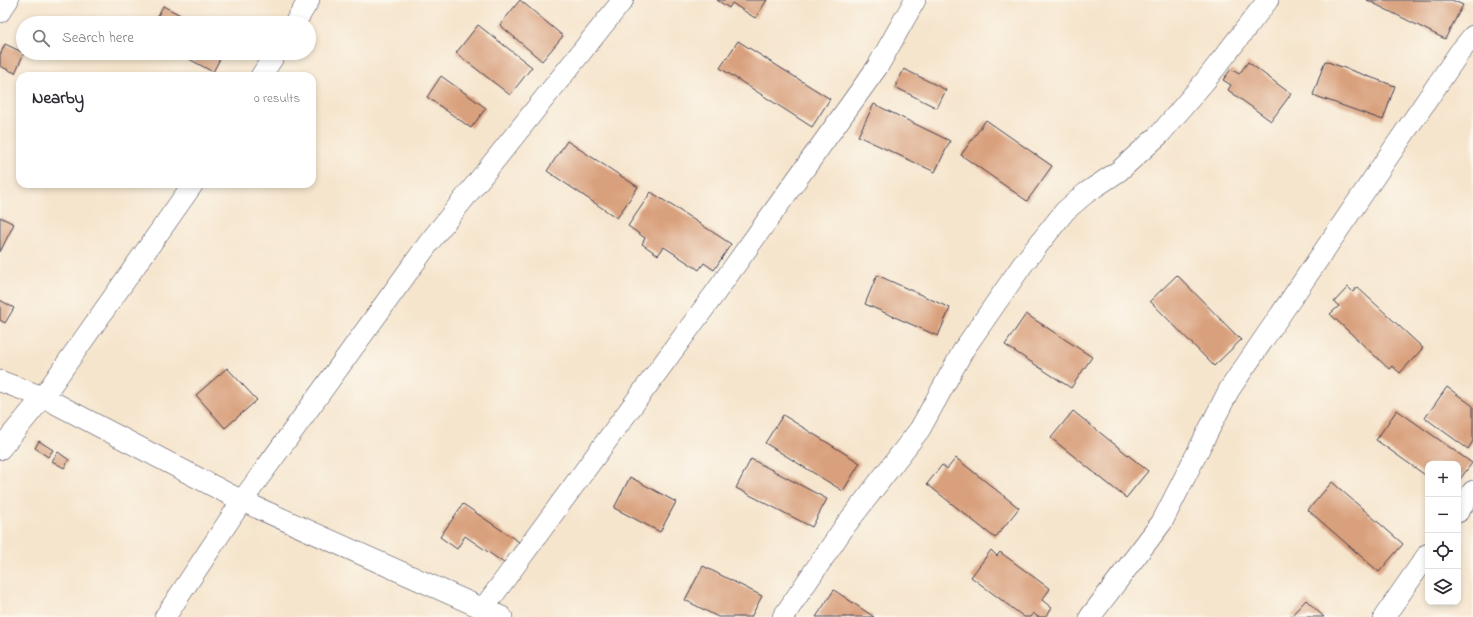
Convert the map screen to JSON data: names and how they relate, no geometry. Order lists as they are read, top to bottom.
{
  "page": {
    "search": "Search here",
    "heading": ["Nearby", "0 results"],
    "map_buttons": ["+", "−"]
  }
}
